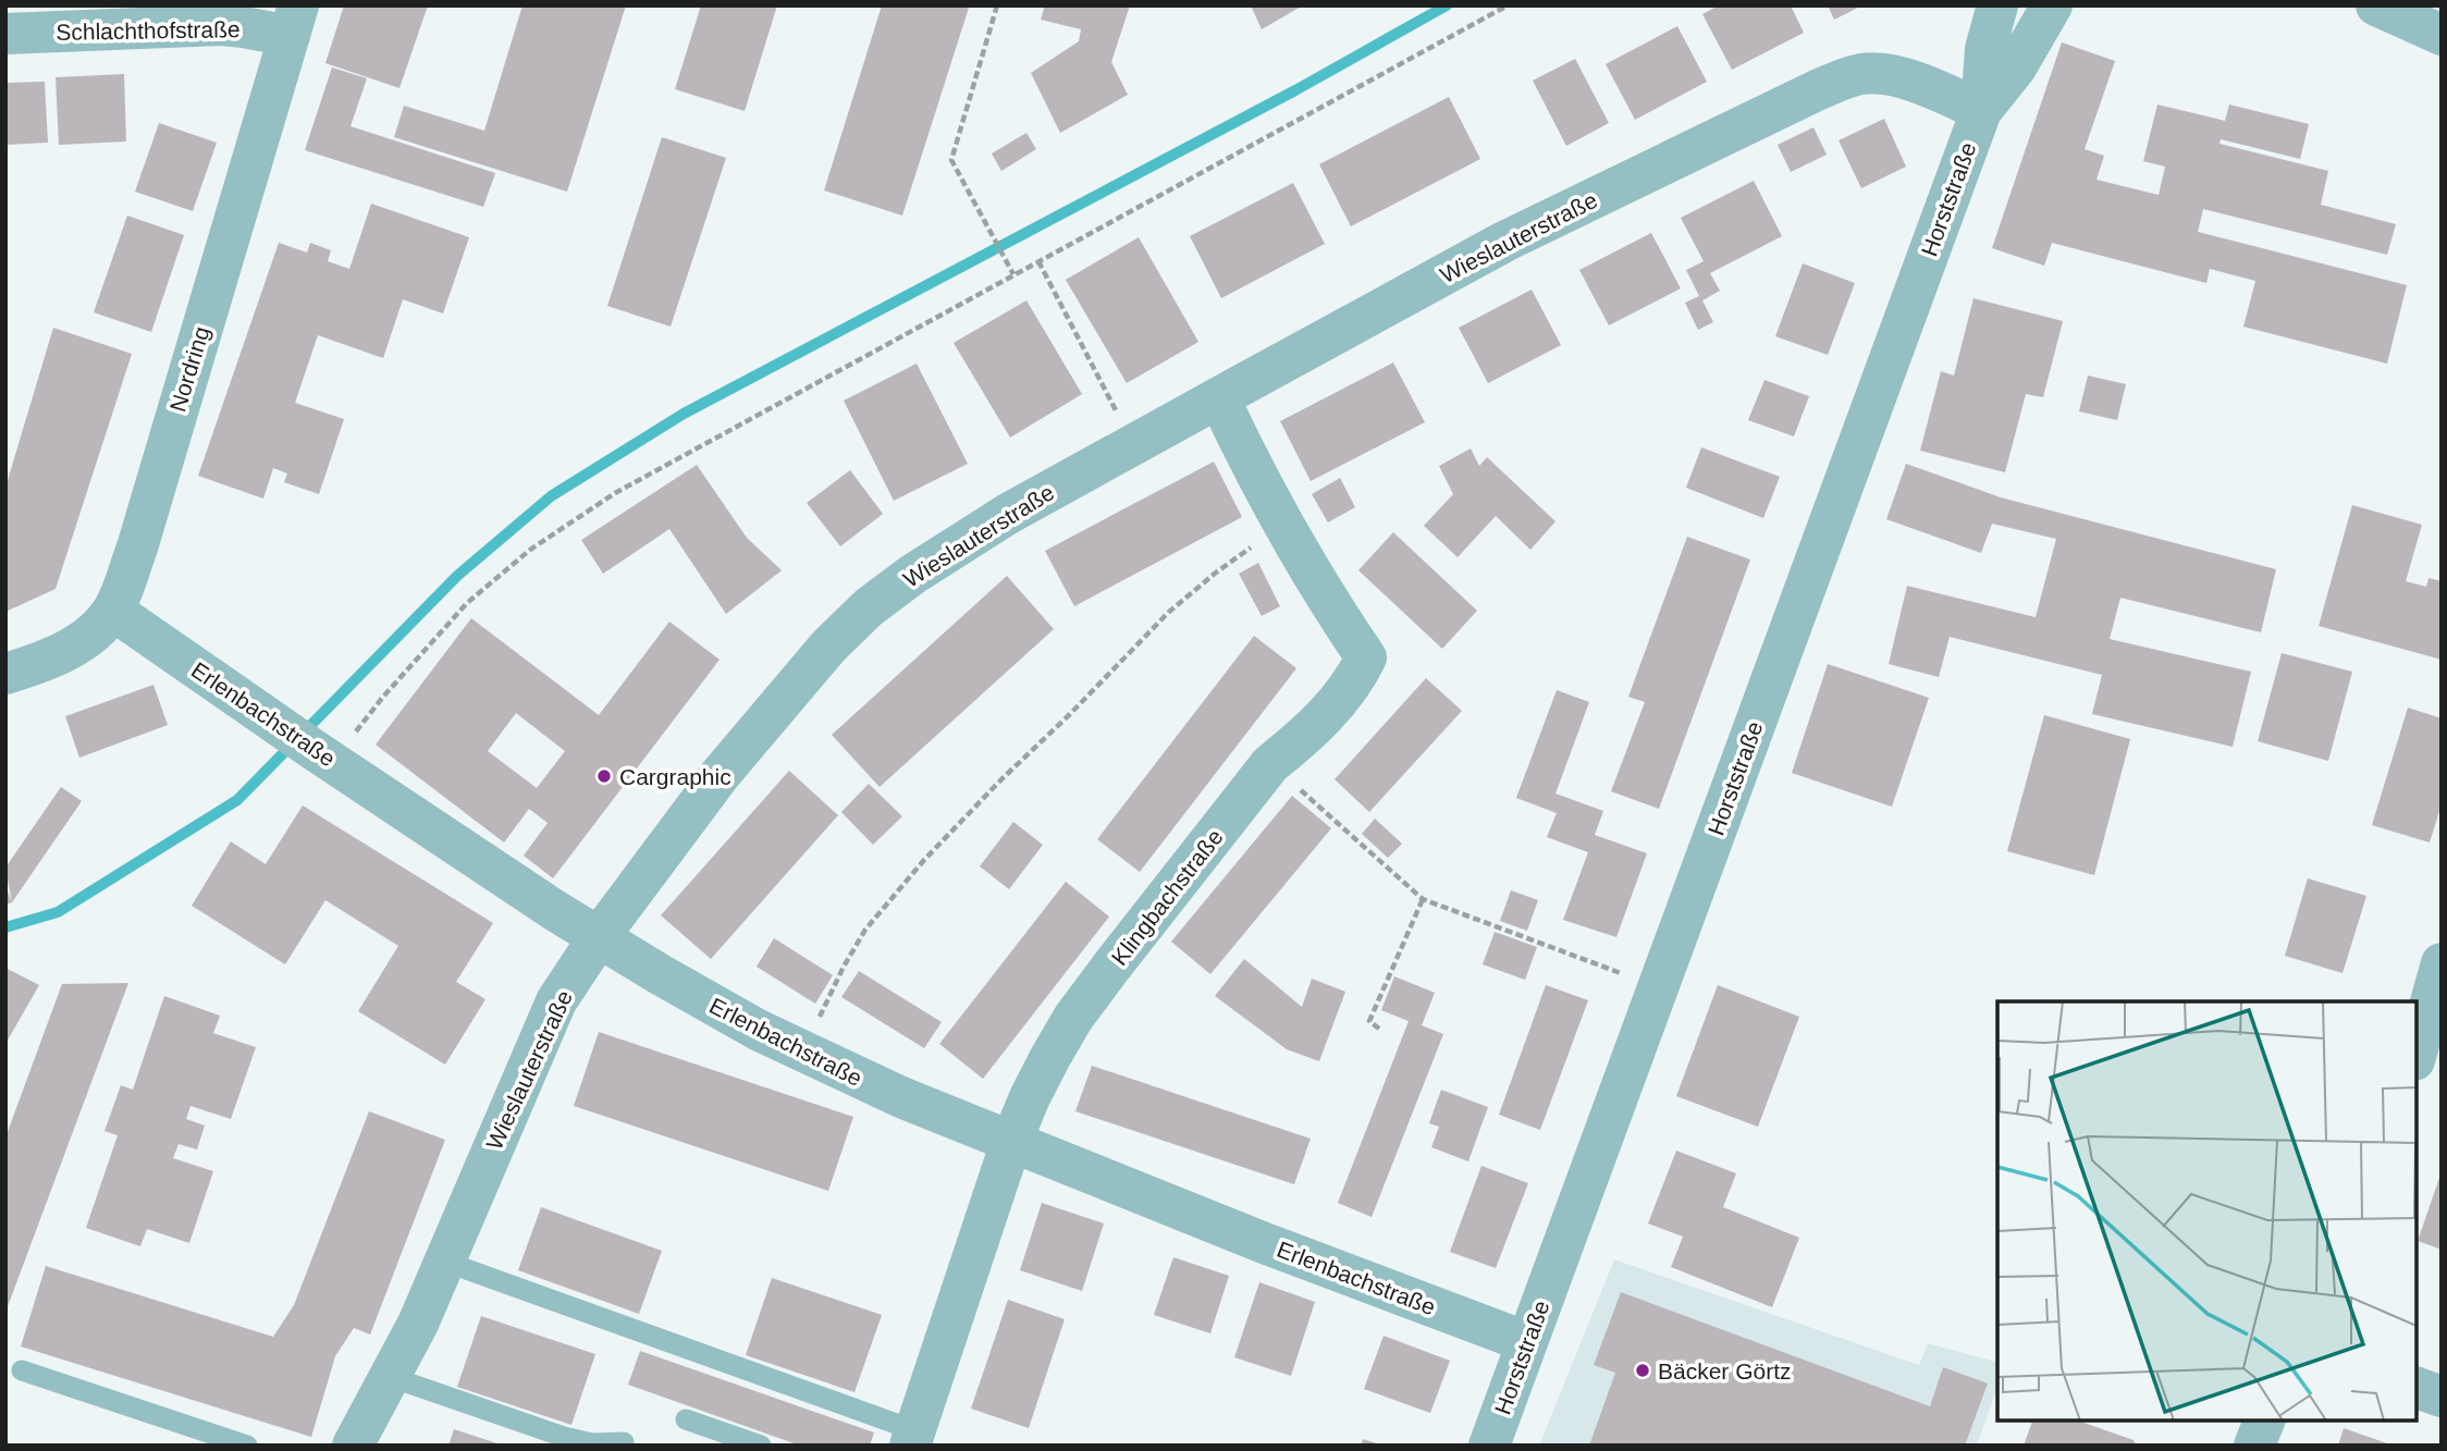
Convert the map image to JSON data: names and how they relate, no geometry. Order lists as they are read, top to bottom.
{
  "streets": {
    "street": [
      "Schlachthofstraße",
      "Horststraße",
      "Wieslauterstraße",
      "Nordring",
      "Erlenbachstraße",
      "Klingbachstraße"
    ]
  },
  "crossings": [
    ["Schlachthofstraße", "Nordring"],
    ["Horststraße", "Wieslauterstraße"],
    ["Horststraße", "Erlenbachstraße"],
    ["Wieslauterstraße", "Erlenbachstraße"],
    ["Wieslauterstraße", "Klingbachstraße"],
    ["Nordring", "Erlenbachstraße"],
    ["Erlenbachstraße", "Klingbachstraße"]
  ],
  "places": ["Cargraphic", "Bäcker Görtz"]
}
